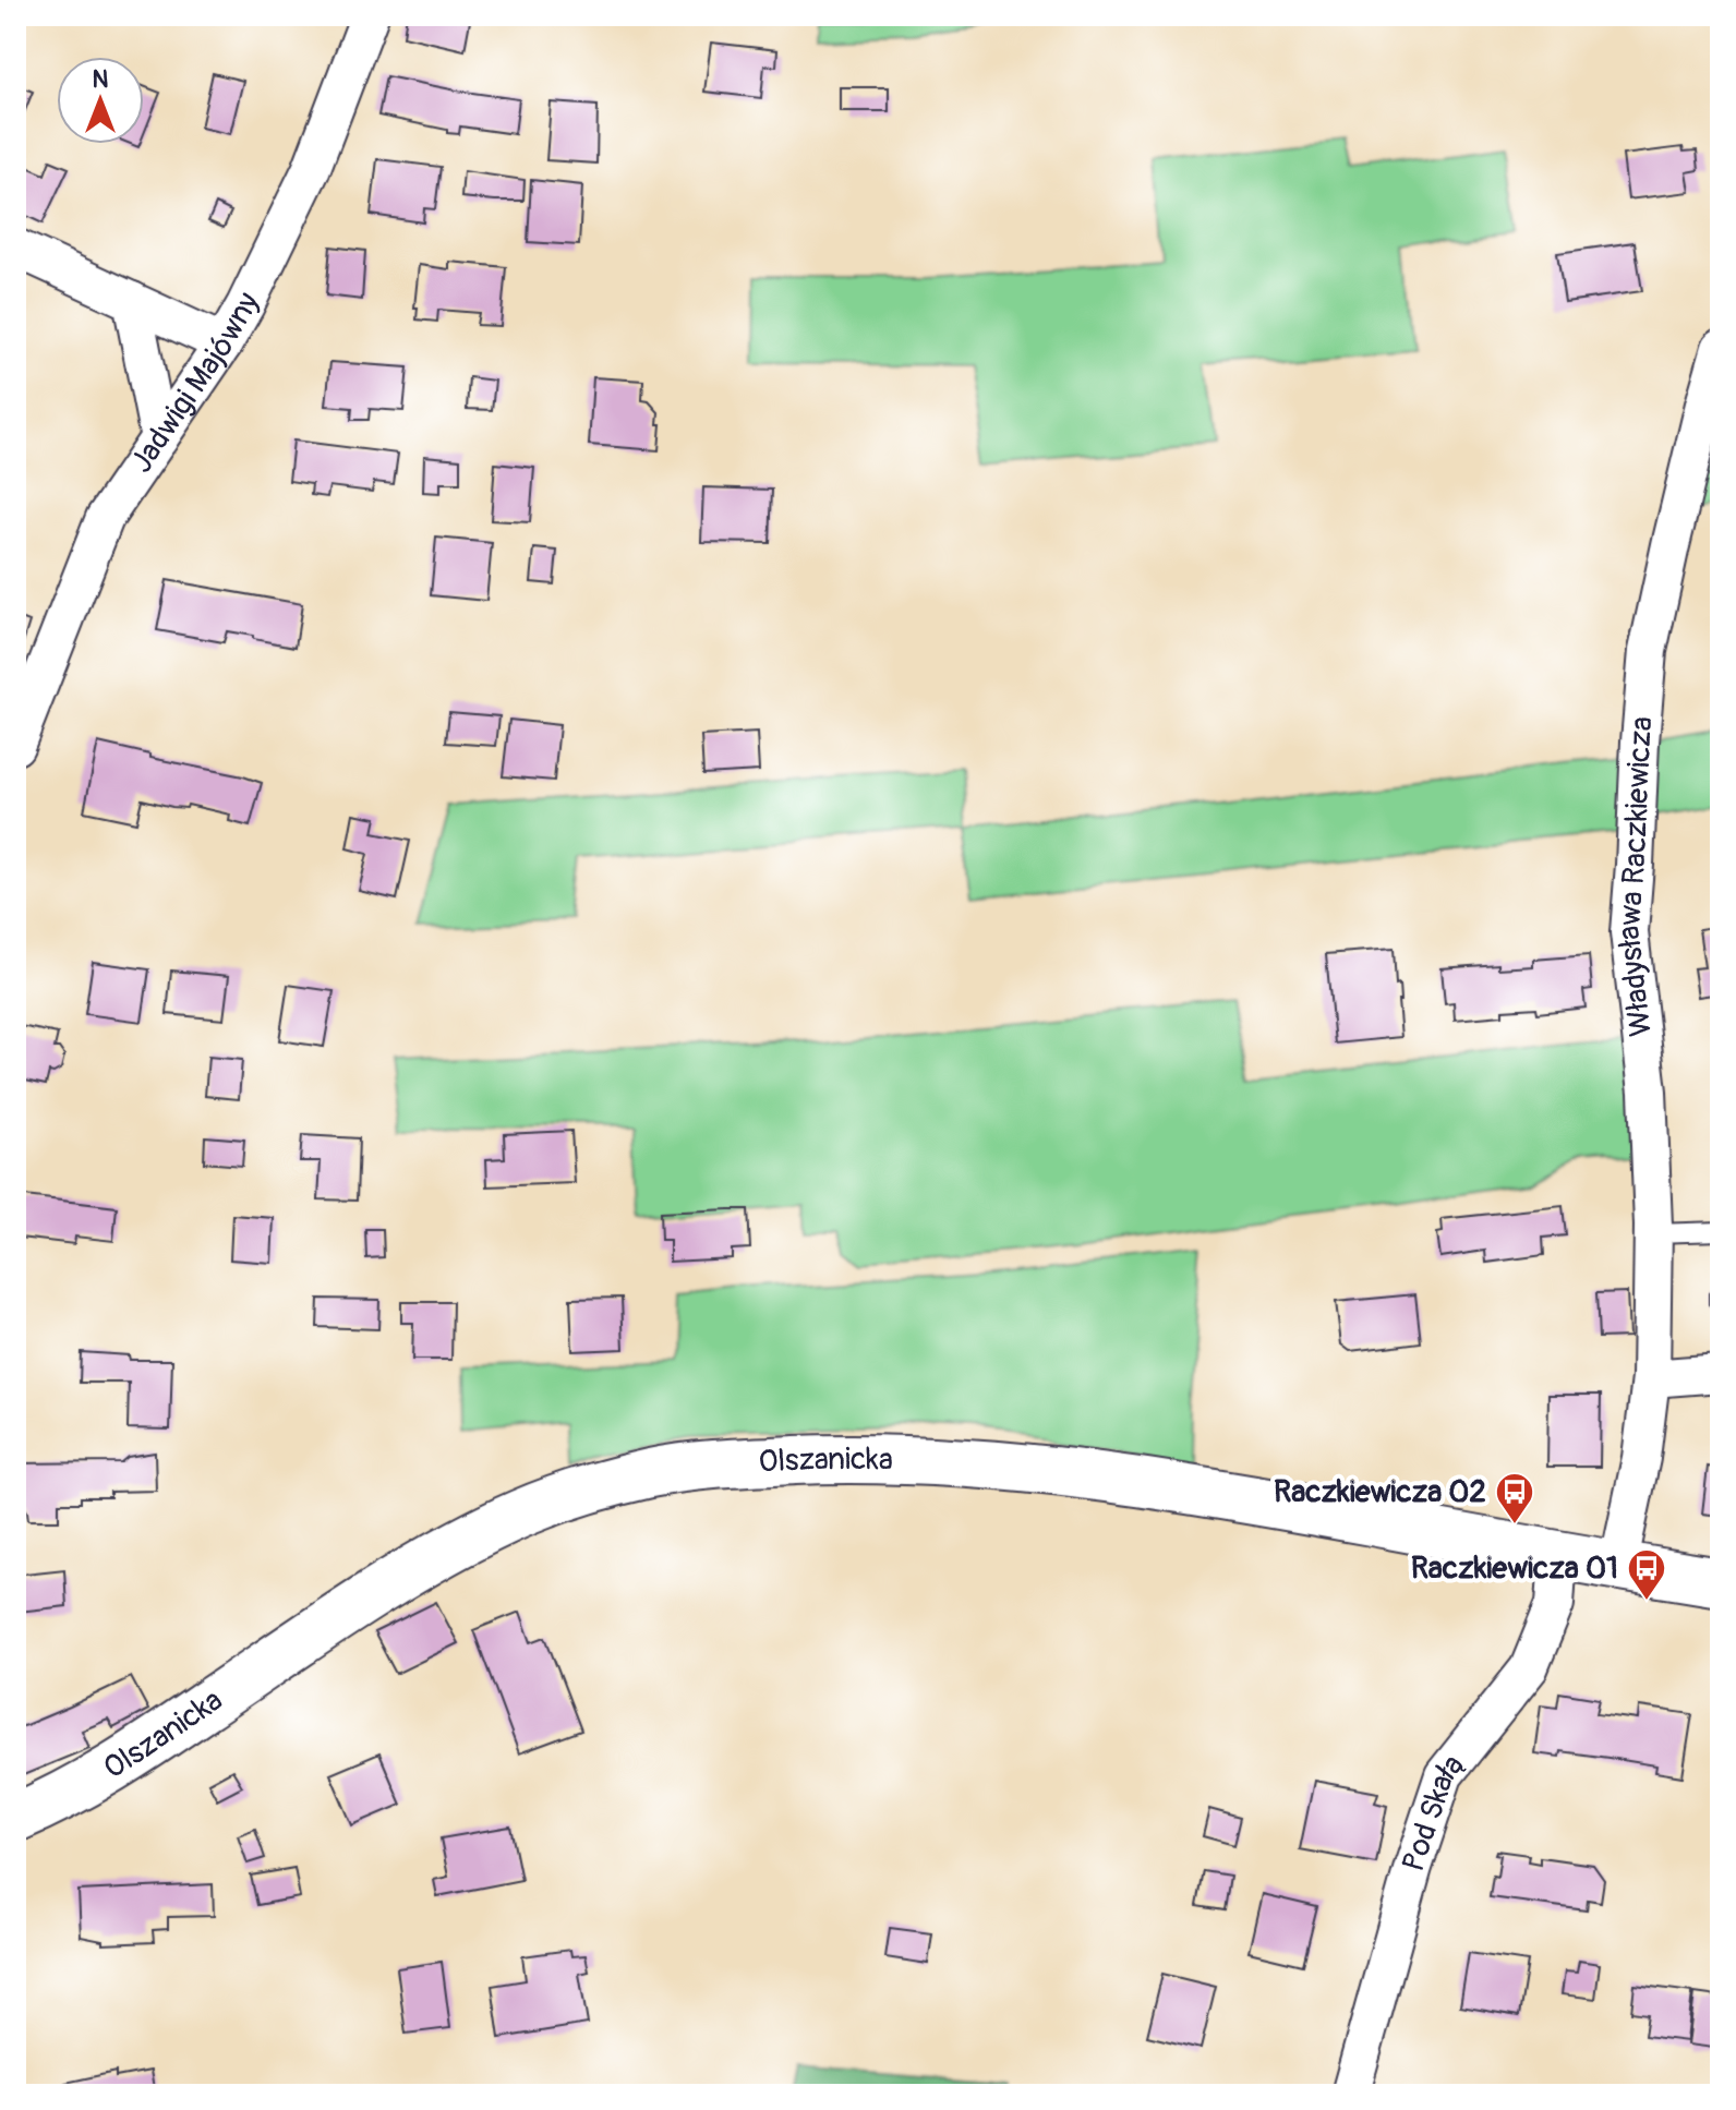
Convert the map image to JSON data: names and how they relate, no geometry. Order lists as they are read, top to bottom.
{
  "streets": {
    "street": [
      "Jadwigi Majówny",
      "Władysława Raczkiewicza",
      "Olszanicka",
      "Pod Skałą"
    ]
  },
  "crossings": [
    ["Władysława Raczkiewicza", "Olszanicka"],
    ["Olszanicka", "Pod Skałą"]
  ],
  "places": {
    "bus stop": ["Raczkiewicza 02", "Raczkiewicza 01"]
  },
  "north": "top"
}
